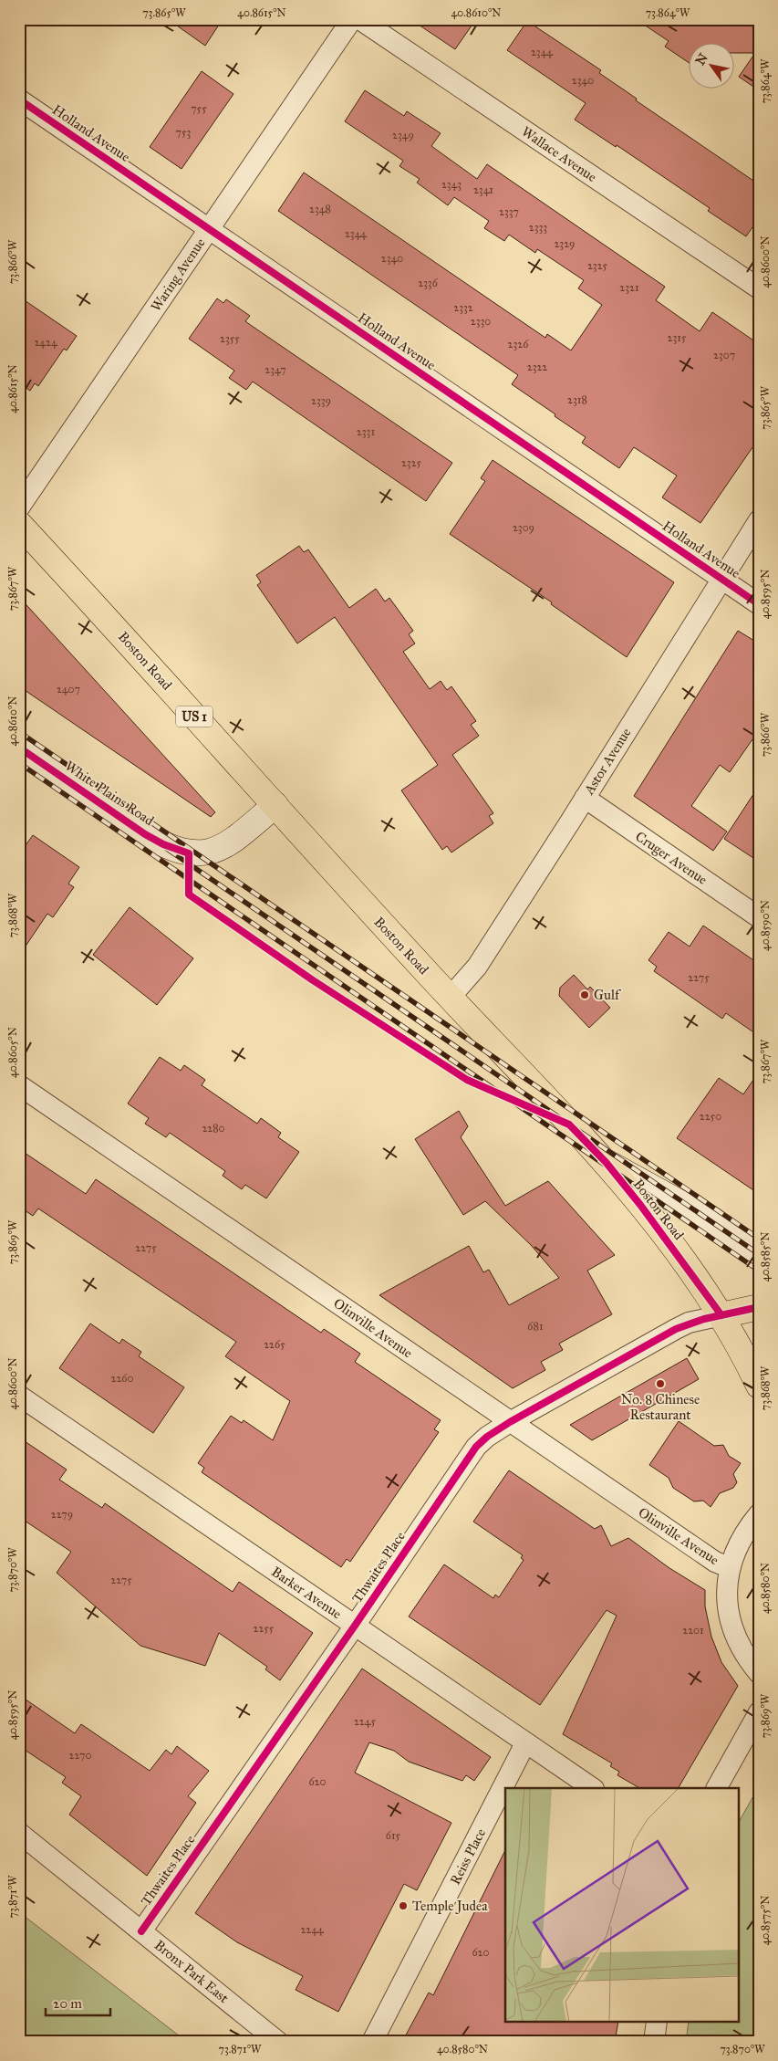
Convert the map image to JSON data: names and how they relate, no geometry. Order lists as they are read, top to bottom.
{
  "streets": {
    "main road": ["Boston Road", "US 1", "White Plains Road"],
    "street": [
      "Holland Avenue",
      "Wallace Avenue",
      "Waring Avenue",
      "Astor Avenue",
      "Cruger Avenue",
      "Olinville Avenue",
      "Thwaites Place",
      "Barker Avenue",
      "Reiss Place",
      "Bronx Park East"
    ]
  },
  "crossings": [
    ["Holland Avenue", "Waring Avenue"],
    ["Holland Avenue", "Astor Avenue"],
    ["Boston Road", "Astor Avenue"],
    ["Boston Road", "White Plains Road"],
    ["Boston Road", "Thwaites Place"],
    ["Astor Avenue", "Cruger Avenue"],
    ["Olinville Avenue", "Thwaites Place"],
    ["Thwaites Place", "Barker Avenue"],
    ["Thwaites Place", "Bronx Park East"],
    ["Barker Avenue", "Reiss Place"]
  ],
  "places": ["Gulf", "No. 8 Chinese Restaurant", "Temple Judea"],
  "house_numbers": [
    "2344",
    "2340",
    "755",
    "753",
    "2349",
    "2343",
    "2341",
    "2348",
    "2337",
    "2333",
    "2344",
    "2329",
    "2340",
    "2325",
    "2336",
    "2321",
    "2332",
    "2330",
    "2315",
    "2355",
    "2424",
    "2326",
    "2307",
    "2322",
    "2347",
    "2318",
    "2339",
    "2331",
    "2325",
    "2309",
    "2407",
    "2275",
    "2250",
    "2280",
    "2275",
    "681",
    "2265",
    "2260",
    "2279",
    "2275",
    "2255",
    "2201",
    "2245",
    "2270",
    "620",
    "615",
    "2244",
    "620"
  ],
  "scale_bar": "20 m",
  "north": "top left",
  "coordinates": [
    "73.865°W",
    "40.8615°N",
    "40.8610°N",
    "73.864°W",
    "73.866°W",
    "40.8600°N",
    "73.867°W",
    "40.8595°N",
    "73.868°W",
    "40.8590°N",
    "40.8605°N",
    "73.869°W",
    "40.8585°N",
    "73.870°W",
    "40.8580°N",
    "73.871°W",
    "40.8575°N"
  ]
}
